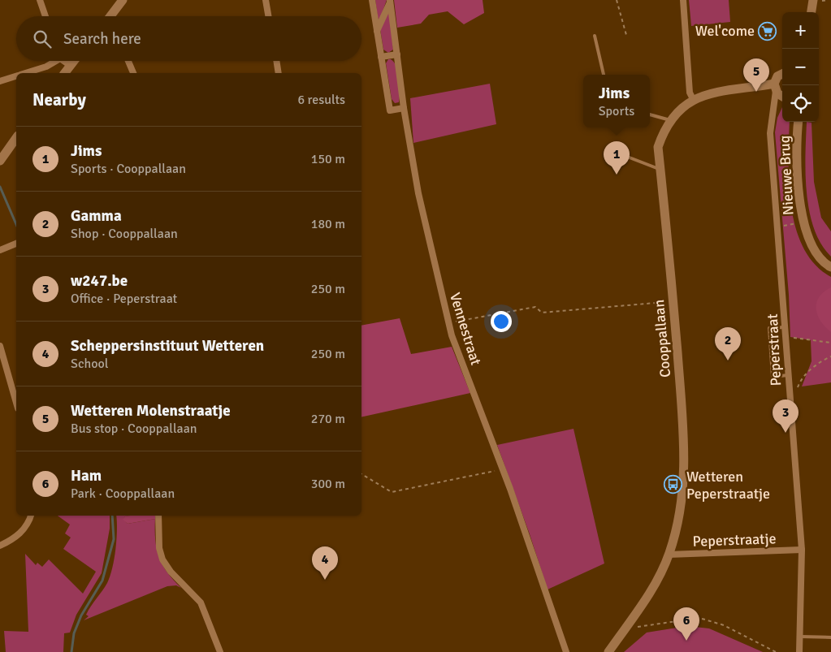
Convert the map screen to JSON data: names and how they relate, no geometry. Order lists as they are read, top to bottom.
{
  "streets": {
    "street": [
      "Nieuwe Brug",
      "Vennestraat",
      "Cooppallaan",
      "Peperstraat",
      "Peperstraatje"
    ]
  },
  "crossings": [
    ["Cooppallaan", "Peperstraat"],
    ["Cooppallaan", "Peperstraatje"],
    ["Peperstraat", "Peperstraatje"]
  ],
  "places": {
    "supermarket": ["Wel'come"],
    "bus stop": ["Wetteren Peperstraatje"]
  },
  "page": {
    "map_buttons": ["+", "−"],
    "search": "Search here",
    "pins": [
      "5",
      "1",
      "2",
      "3",
      "4",
      "6"
    ],
    "heading": ["Nearby", "6 results"],
    "popup": ["Jims", "Sports"],
    "list": [
      {
        "mark": "1",
        "name": "Jims",
        "note": "Sports · Cooppallaan",
        "value": "150 m"
      },
      {
        "mark": "2",
        "name": "Gamma",
        "note": "Shop · Cooppallaan",
        "value": "180 m"
      },
      {
        "mark": "3",
        "name": "w247.be",
        "note": "Office · Peperstraat",
        "value": "250 m"
      },
      {
        "mark": "4",
        "name": "Scheppersinstituut Wetteren",
        "note": "School",
        "value": "250 m"
      },
      {
        "mark": "5",
        "name": "Wetteren Molenstraatje",
        "note": "Bus stop · Cooppallaan",
        "value": "270 m"
      },
      {
        "mark": "6",
        "name": "Ham",
        "note": "Park · Cooppallaan",
        "value": "300 m"
      }
    ]
  }
}
